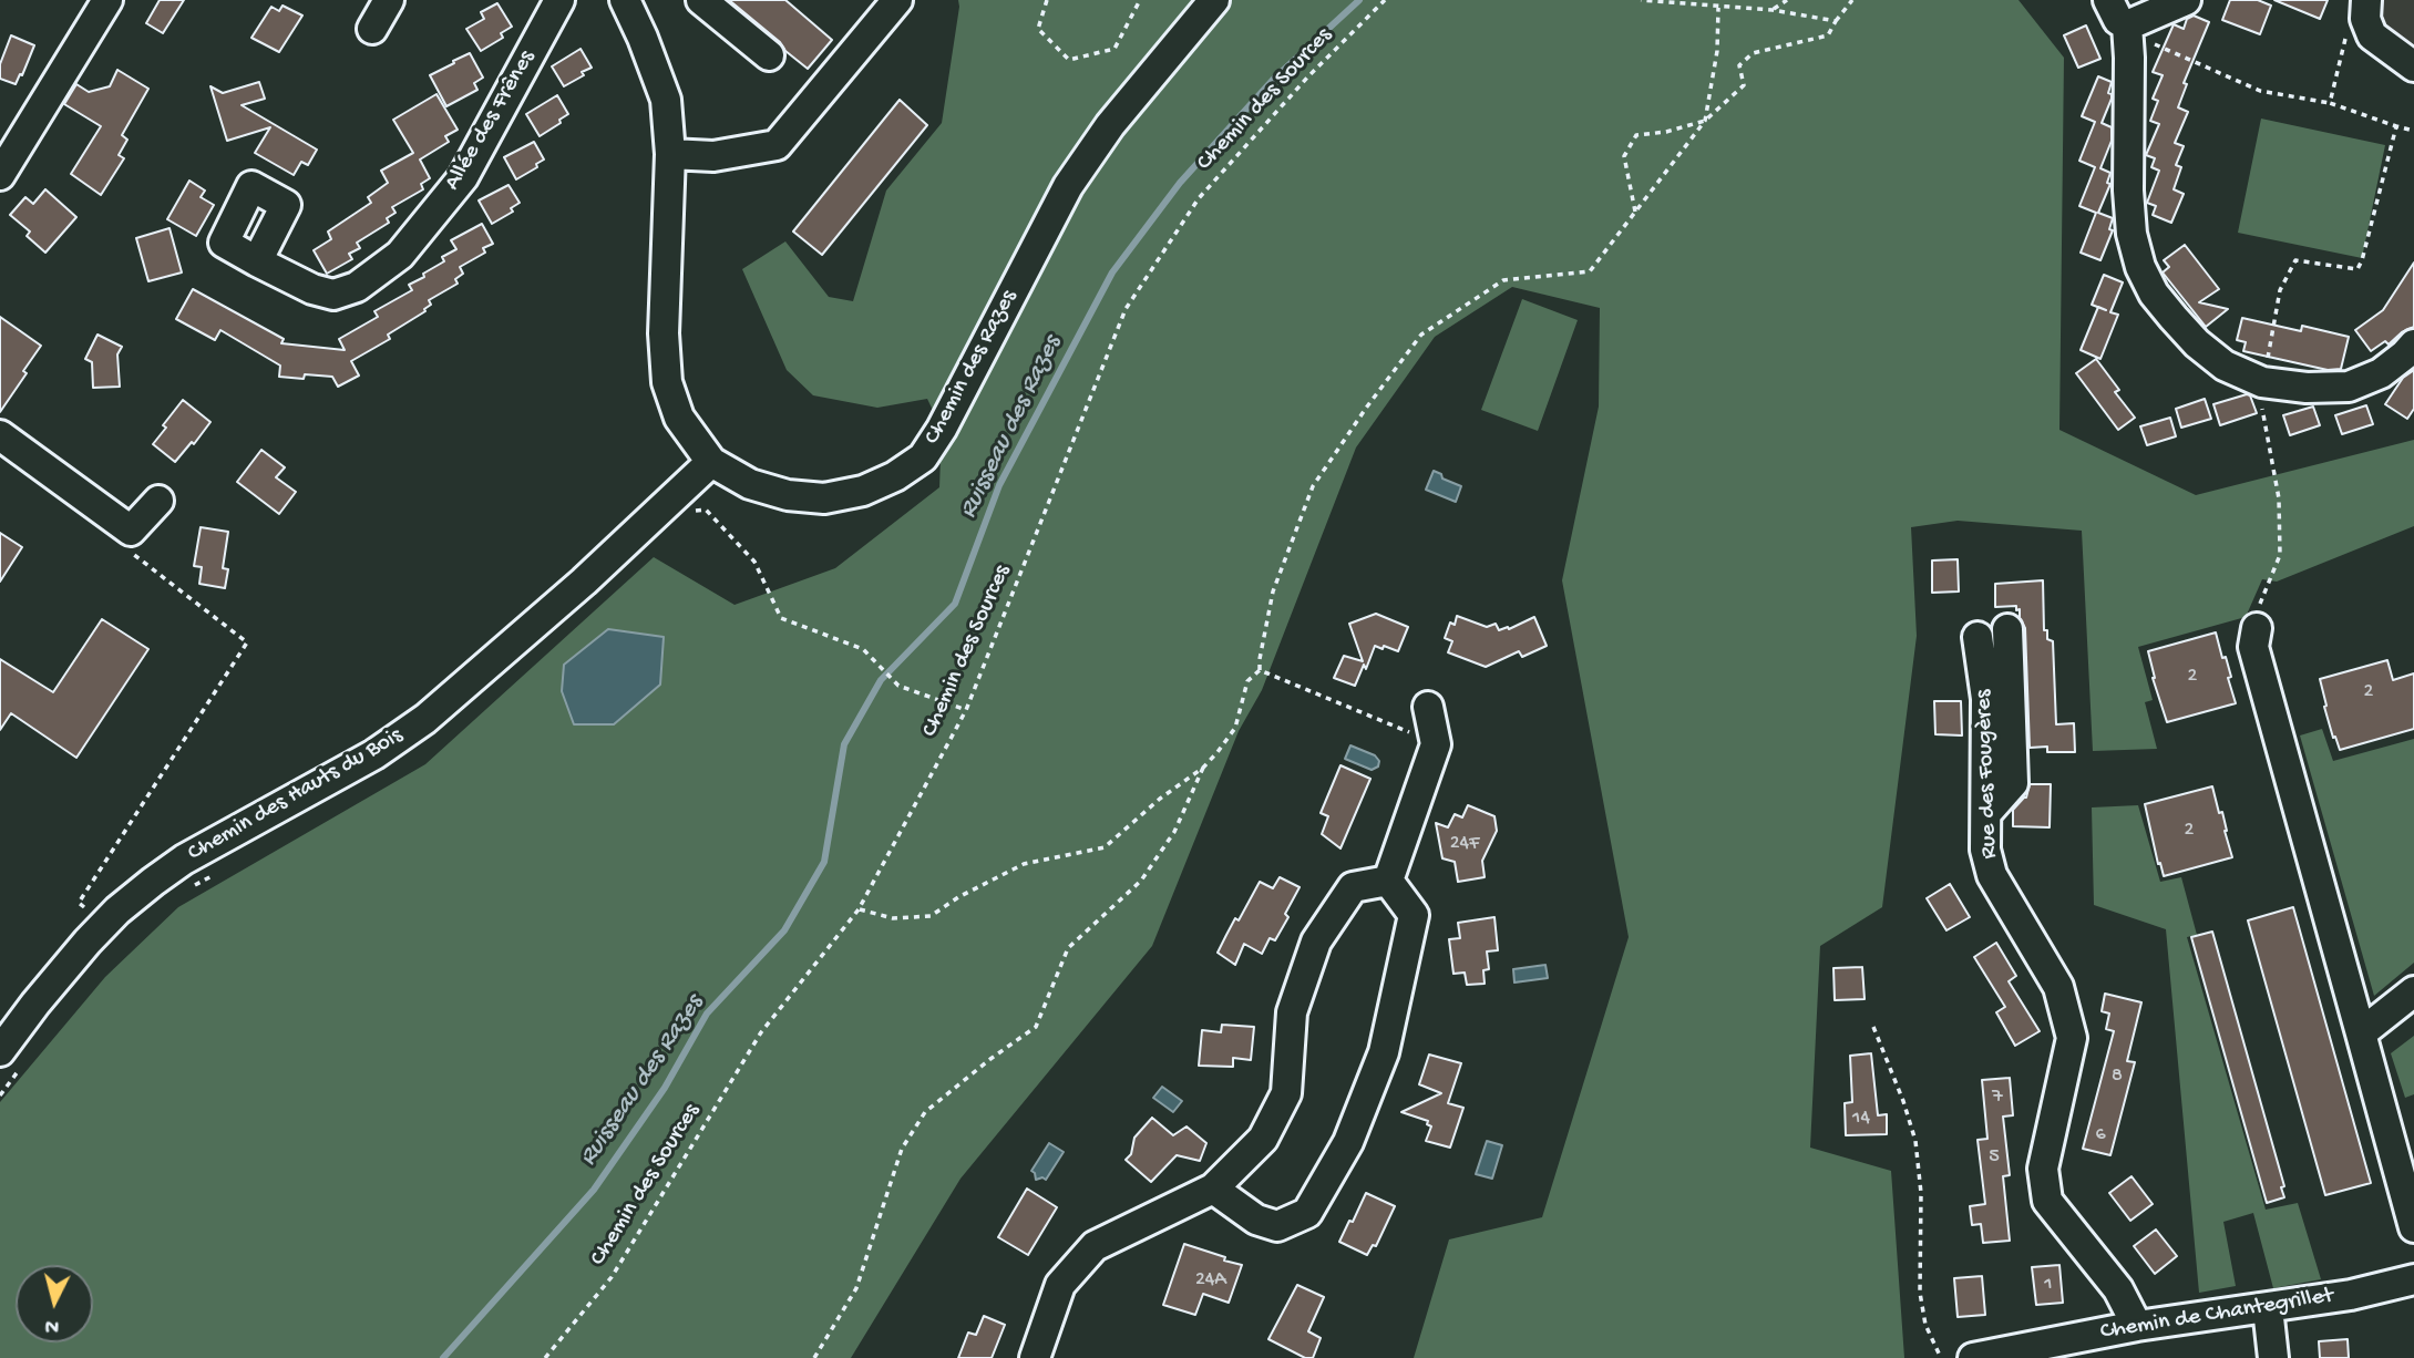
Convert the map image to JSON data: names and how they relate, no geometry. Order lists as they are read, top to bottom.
{
  "streets": {
    "street": [
      "Allée des Frênes",
      "Chemin des Razes",
      "Rue des Fougères",
      "Chemin des Hauts du Bois",
      "Chemin de Chantegrillet"
    ],
    "path": ["Chemin des Sources"]
  },
  "crossings": [
    ["Chemin des Razes", "Chemin des Hauts du Bois"],
    ["Rue des Fougères", "Chemin de Chantegrillet"]
  ],
  "water": ["Ruisseau des Razes"],
  "house_numbers": [
    "2",
    "2",
    "2",
    "24F",
    "8",
    "7",
    "14",
    "6",
    "5",
    "24A",
    "1"
  ],
  "north": "bottom"
}
